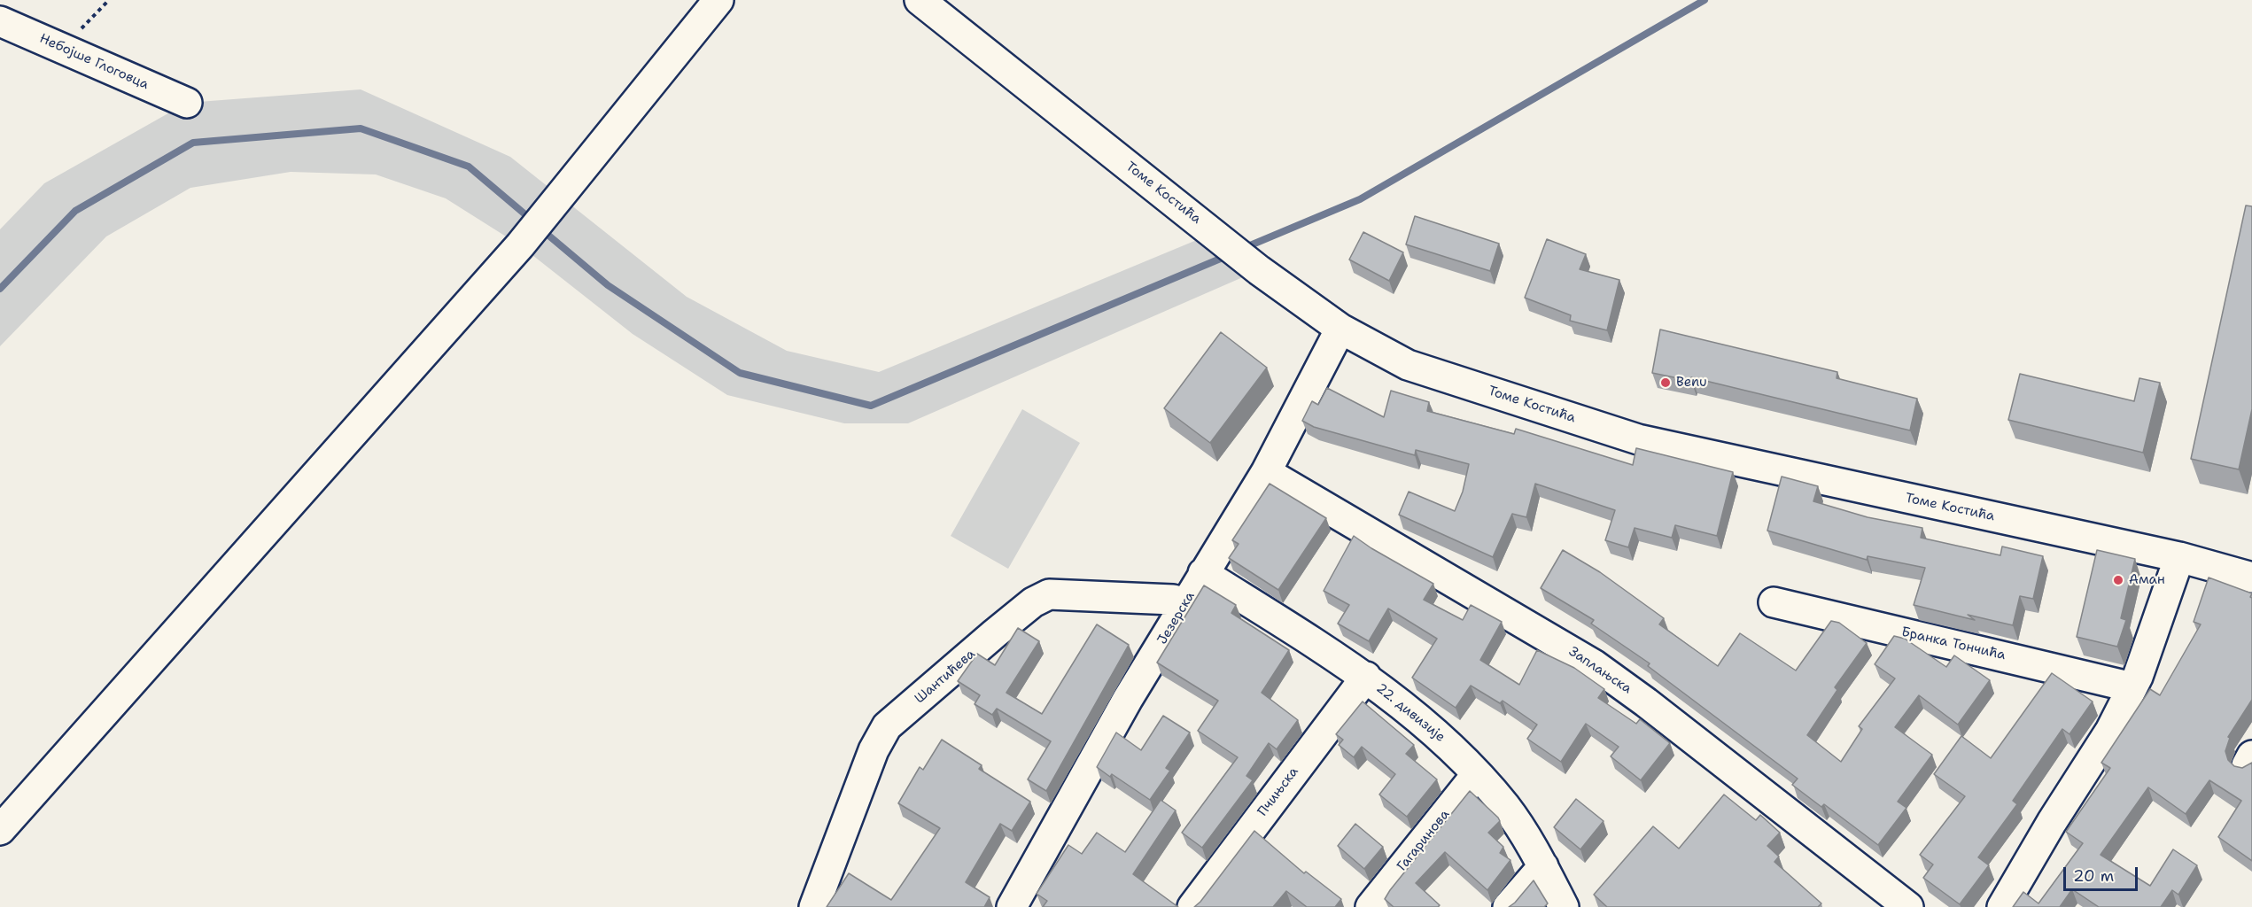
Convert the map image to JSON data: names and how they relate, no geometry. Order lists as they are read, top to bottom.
{
  "streets": {
    "street": [
      "Небојше Глоговца",
      "Томе Костића",
      "Језерска",
      "Бранка Тончића",
      "Заплањска",
      "Шантићева",
      "22. дивизије",
      "Пчињска",
      "Гагаринова"
    ]
  },
  "crossings": [
    ["Томе Костића", "Језерска"],
    ["Језерска", "Заплањска"],
    ["Језерска", "Шантићева"],
    ["Језерска", "22. дивизије"],
    ["22. дивизије", "Пчињска"],
    ["22. дивизије", "Гагаринова"]
  ],
  "places": ["Benu", "Аман"],
  "scale_bar": "20 m"
}
